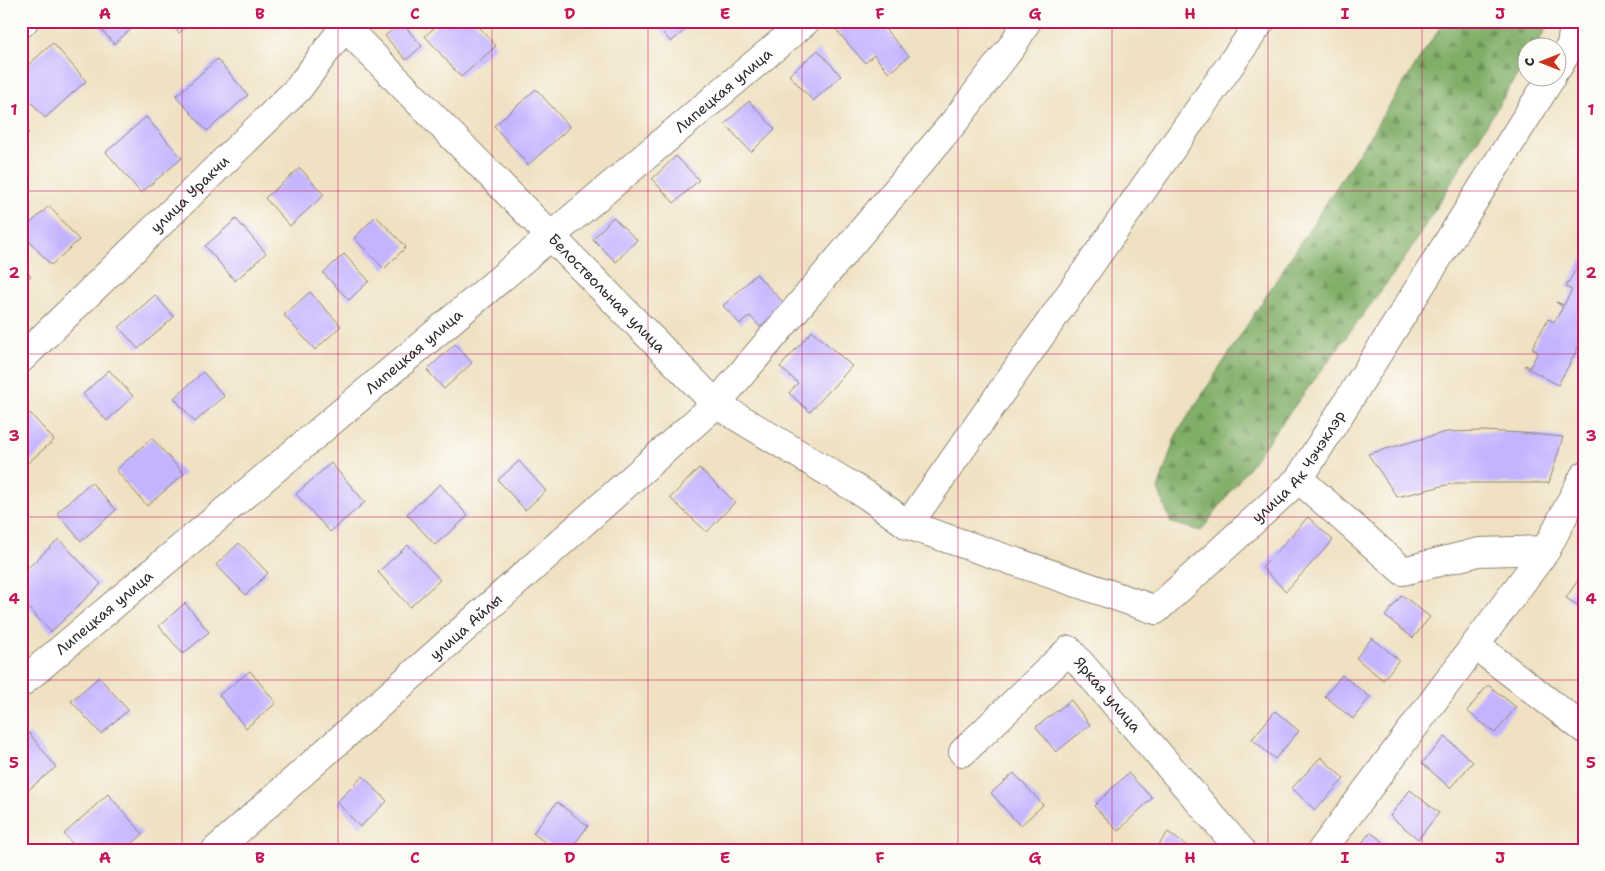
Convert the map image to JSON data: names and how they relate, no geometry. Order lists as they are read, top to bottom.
{
  "streets": {
    "street": [
      "Липецкая улица",
      "улица Уракчи",
      "Белоствольная улица",
      "улица Ак Чэчэклэр",
      "улица Айлы",
      "Яркая улица"
    ]
  },
  "crossings": [
    ["Липецкая улица", "Белоствольная улица"],
    ["улица Уракчи", "Белоствольная улица"],
    ["Белоствольная улица", "улица Ак Чэчэклэр"],
    ["Белоствольная улица", "улица Айлы"]
  ],
  "north": "left",
  "grid": {
    "columns": [
      "A",
      "B",
      "C",
      "D",
      "E",
      "F",
      "G",
      "H",
      "I",
      "J"
    ],
    "rows": [
      "1",
      "2",
      "3",
      "4",
      "5"
    ]
  }
}
